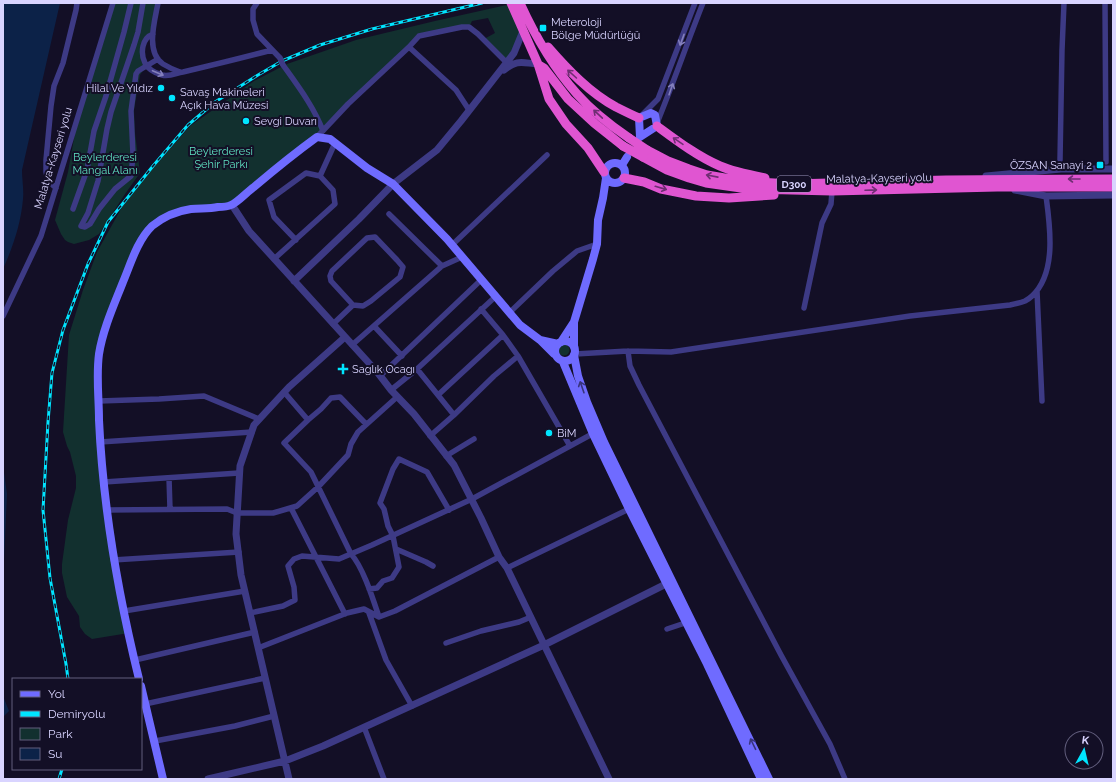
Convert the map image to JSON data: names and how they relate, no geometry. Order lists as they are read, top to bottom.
{
  "streets": {
    "highway": ["Malatya-Kayseri yolu", "D300"]
  },
  "crossings": [
    ["Malatya-Kayseri yolu", "D300"]
  ],
  "parks": ["Beylerderesi Şehir Parkı", "Beylerderesi Mangal Alanı"],
  "places": {
    "transit": ["Meteroloji Bölge Müdürlüğü", "ÖZSAN Sanayi 2"],
    "other": [
      "Hilal Ve Yıldız",
      "Savaş Makineleri Açık Hava Müzesi",
      "Sevgi Duvarı",
      "BiM"
    ],
    "health": ["Saglık Ocagı"]
  },
  "legend": [
    "Yol",
    "Demiryolu",
    "Park",
    "Su"
  ],
  "north": "top"
}
